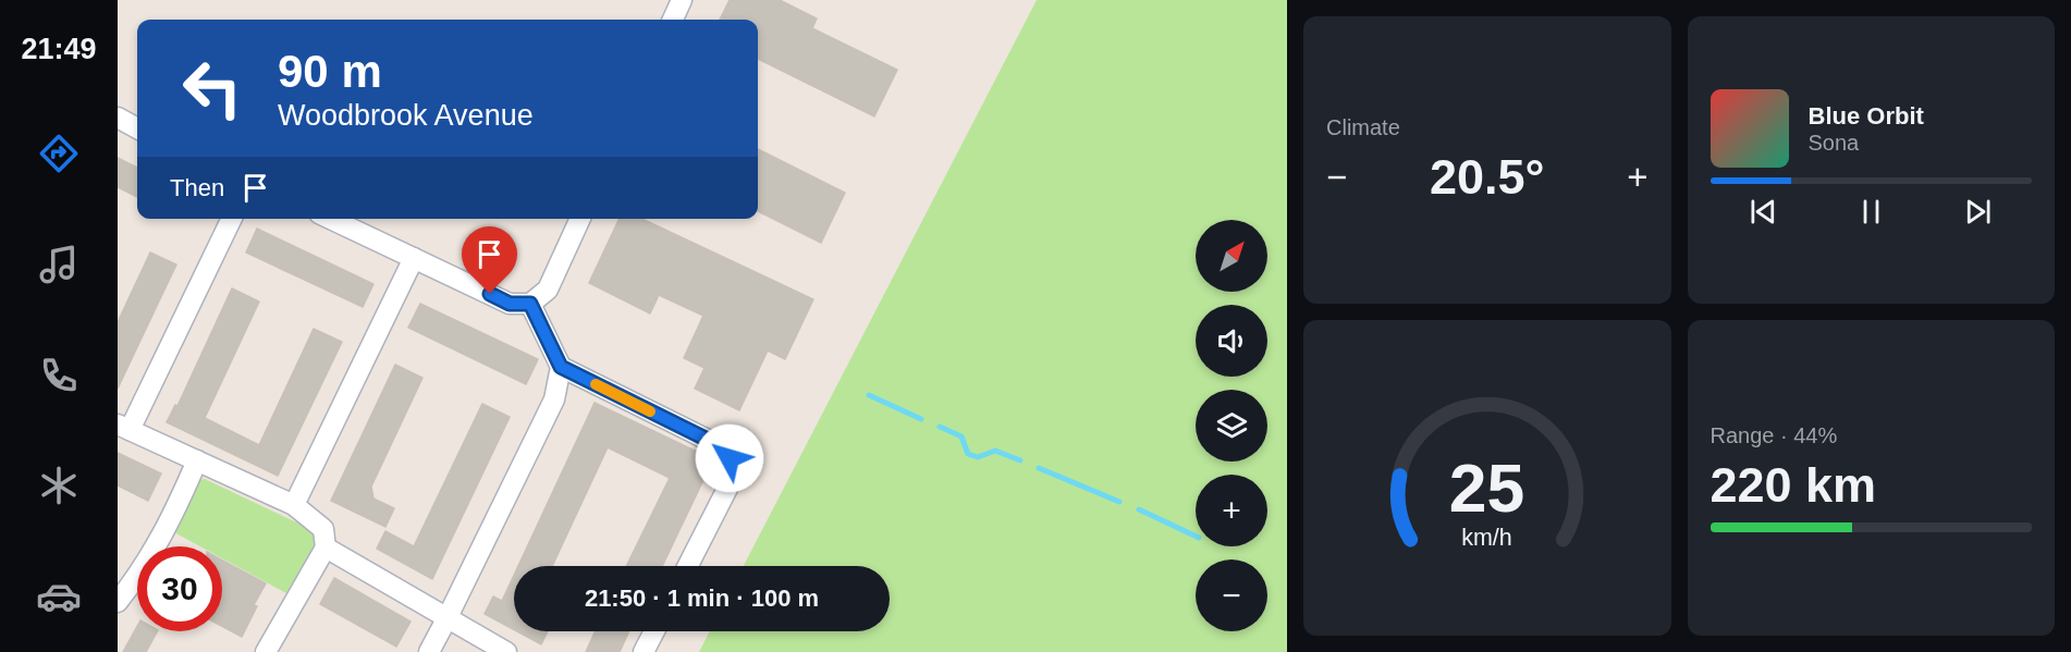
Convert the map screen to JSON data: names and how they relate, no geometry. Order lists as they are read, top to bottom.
{
  "north": "top right",
  "page": {
    "tabs": "21:49",
    "tile": [
      "Climate",
      ["Range · 44%", "220 km"]
    ],
    "turn": ["90 m", "Woodbrook Avenue"],
    "song": ["Blue Orbit", "Sona"],
    "heat": ["−", "20.5°", "+"],
    "then": "Then",
    "map_buttons": ["+", "−"],
    "limit": "30",
    "trip": "21:50 · 1 min · 100 m",
    "gauge": ["25", "km/h"]
  }
}
